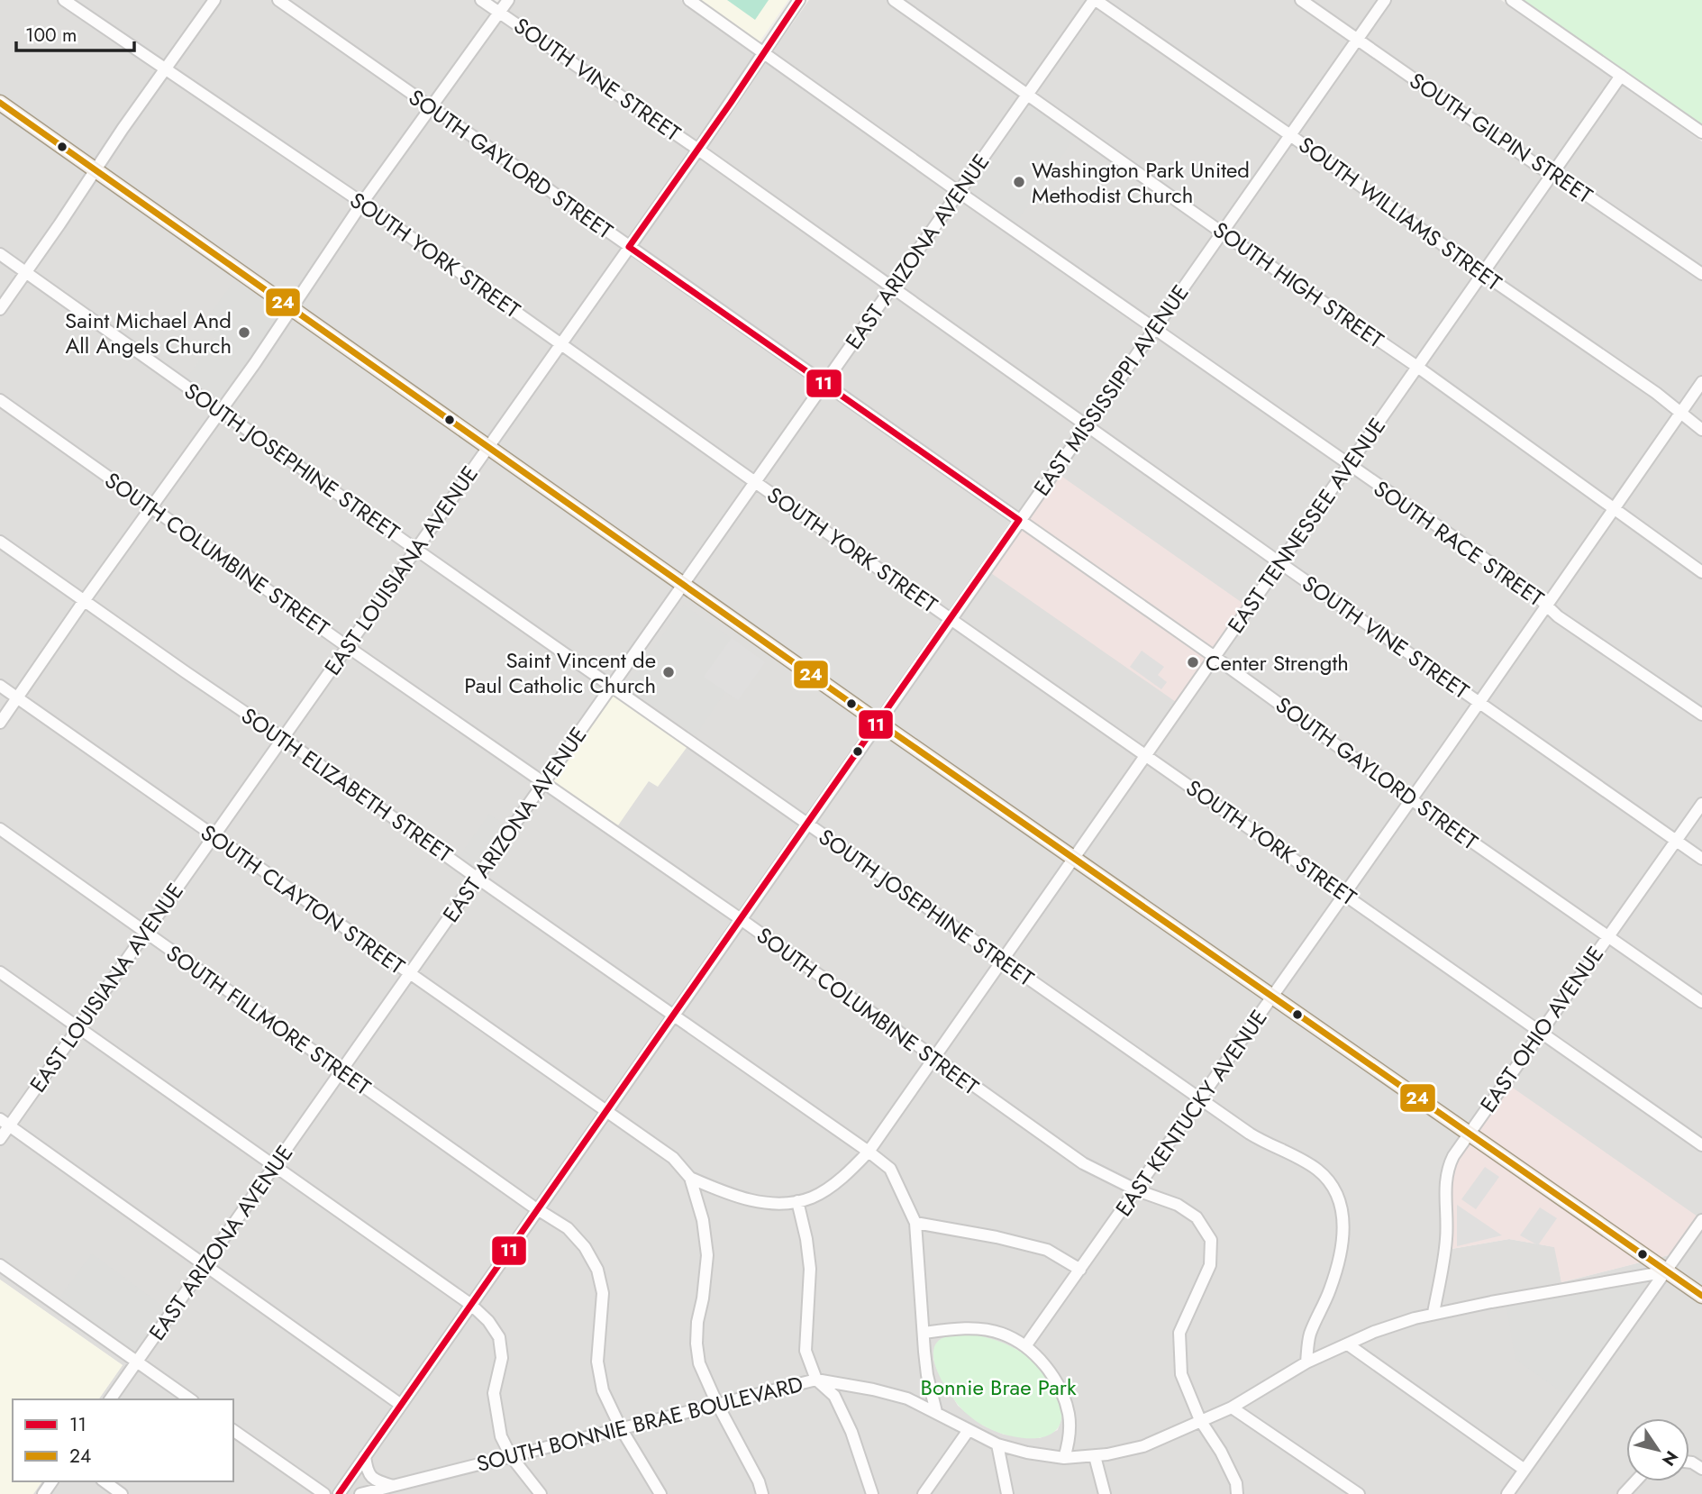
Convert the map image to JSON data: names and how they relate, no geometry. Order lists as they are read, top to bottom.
{
  "streets": {
    "street": [
      "SOUTH VINE STREET",
      "SOUTH GILPIN STREET",
      "SOUTH GAYLORD STREET",
      "SOUTH WILLIAMS STREET",
      "EAST ARIZONA AVENUE",
      "SOUTH YORK STREET",
      "SOUTH HIGH STREET",
      "EAST MISSISSIPPI AVENUE",
      "SOUTH JOSEPHINE STREET",
      "EAST TENNESSEE AVENUE",
      "SOUTH RACE STREET",
      "SOUTH COLUMBINE STREET",
      "EAST LOUISIANA AVENUE",
      "SOUTH ELIZABETH STREET",
      "SOUTH CLAYTON STREET",
      "SOUTH FILLMORE STREET",
      "EAST OHIO AVENUE",
      "EAST KENTUCKY AVENUE",
      "SOUTH BONNIE BRAE BOULEVARD"
    ]
  },
  "crossings": [
    ["SOUTH VINE STREET", "EAST ARIZONA AVENUE"],
    ["SOUTH VINE STREET", "EAST MISSISSIPPI AVENUE"],
    ["SOUTH VINE STREET", "EAST TENNESSEE AVENUE"],
    ["SOUTH VINE STREET", "EAST LOUISIANA AVENUE"],
    ["SOUTH VINE STREET", "EAST OHIO AVENUE"],
    ["SOUTH VINE STREET", "EAST KENTUCKY AVENUE"],
    ["SOUTH GILPIN STREET", "EAST MISSISSIPPI AVENUE"],
    ["SOUTH GILPIN STREET", "EAST TENNESSEE AVENUE"],
    ["SOUTH GAYLORD STREET", "EAST ARIZONA AVENUE"],
    ["SOUTH GAYLORD STREET", "EAST MISSISSIPPI AVENUE"],
    ["SOUTH GAYLORD STREET", "EAST TENNESSEE AVENUE"],
    ["SOUTH GAYLORD STREET", "EAST LOUISIANA AVENUE"],
    ["SOUTH GAYLORD STREET", "EAST OHIO AVENUE"],
    ["SOUTH GAYLORD STREET", "EAST KENTUCKY AVENUE"],
    ["SOUTH WILLIAMS STREET", "EAST ARIZONA AVENUE"],
    ["SOUTH WILLIAMS STREET", "EAST MISSISSIPPI AVENUE"],
    ["SOUTH WILLIAMS STREET", "EAST TENNESSEE AVENUE"],
    ["SOUTH WILLIAMS STREET", "EAST KENTUCKY AVENUE"],
    ["EAST ARIZONA AVENUE", "SOUTH YORK STREET"],
    ["EAST ARIZONA AVENUE", "SOUTH HIGH STREET"],
    ["EAST ARIZONA AVENUE", "SOUTH JOSEPHINE STREET"],
    ["EAST ARIZONA AVENUE", "SOUTH RACE STREET"],
    ["EAST ARIZONA AVENUE", "SOUTH COLUMBINE STREET"],
    ["EAST ARIZONA AVENUE", "SOUTH ELIZABETH STREET"],
    ["EAST ARIZONA AVENUE", "SOUTH CLAYTON STREET"],
    ["EAST ARIZONA AVENUE", "SOUTH FILLMORE STREET"],
    ["SOUTH YORK STREET", "EAST MISSISSIPPI AVENUE"],
    ["SOUTH YORK STREET", "EAST TENNESSEE AVENUE"],
    ["SOUTH YORK STREET", "EAST LOUISIANA AVENUE"],
    ["SOUTH YORK STREET", "EAST OHIO AVENUE"],
    ["SOUTH YORK STREET", "EAST KENTUCKY AVENUE"],
    ["SOUTH HIGH STREET", "EAST MISSISSIPPI AVENUE"],
    ["SOUTH HIGH STREET", "EAST TENNESSEE AVENUE"],
    ["SOUTH HIGH STREET", "EAST KENTUCKY AVENUE"],
    ["EAST MISSISSIPPI AVENUE", "SOUTH JOSEPHINE STREET"],
    ["EAST MISSISSIPPI AVENUE", "SOUTH RACE STREET"],
    ["EAST MISSISSIPPI AVENUE", "SOUTH COLUMBINE STREET"],
    ["EAST MISSISSIPPI AVENUE", "SOUTH ELIZABETH STREET"],
    ["EAST MISSISSIPPI AVENUE", "SOUTH CLAYTON STREET"],
    ["EAST MISSISSIPPI AVENUE", "SOUTH FILLMORE STREET"],
    ["SOUTH JOSEPHINE STREET", "EAST TENNESSEE AVENUE"],
    ["SOUTH JOSEPHINE STREET", "EAST LOUISIANA AVENUE"],
    ["SOUTH JOSEPHINE STREET", "EAST KENTUCKY AVENUE"],
    ["SOUTH JOSEPHINE STREET", "SOUTH BONNIE BRAE BOULEVARD"],
    ["EAST TENNESSEE AVENUE", "SOUTH RACE STREET"],
    ["EAST TENNESSEE AVENUE", "SOUTH COLUMBINE STREET"],
    ["EAST TENNESSEE AVENUE", "SOUTH ELIZABETH STREET"],
    ["EAST TENNESSEE AVENUE", "SOUTH CLAYTON STREET"],
    ["SOUTH RACE STREET", "EAST LOUISIANA AVENUE"],
    ["SOUTH RACE STREET", "EAST KENTUCKY AVENUE"],
    ["SOUTH COLUMBINE STREET", "EAST LOUISIANA AVENUE"],
    ["SOUTH COLUMBINE STREET", "EAST KENTUCKY AVENUE"],
    ["SOUTH COLUMBINE STREET", "SOUTH BONNIE BRAE BOULEVARD"],
    ["EAST LOUISIANA AVENUE", "SOUTH ELIZABETH STREET"],
    ["EAST LOUISIANA AVENUE", "SOUTH CLAYTON STREET"],
    ["EAST LOUISIANA AVENUE", "SOUTH FILLMORE STREET"],
    ["SOUTH ELIZABETH STREET", "SOUTH BONNIE BRAE BOULEVARD"],
    ["SOUTH FILLMORE STREET", "SOUTH BONNIE BRAE BOULEVARD"],
    ["EAST OHIO AVENUE", "SOUTH BONNIE BRAE BOULEVARD"]
  ],
  "parks": ["Bonnie Brae Park"],
  "places": [
    "Washington Park United Methodist Church",
    "Saint Michael And All Angels Church",
    "Center Strength",
    "Saint Vincent de Paul Catholic Church"
  ],
  "lines": ["transit line 11", "transit line 24"],
  "legend": ["11", "24"],
  "scale_bar": "100 m",
  "north": "bottom right"
}
